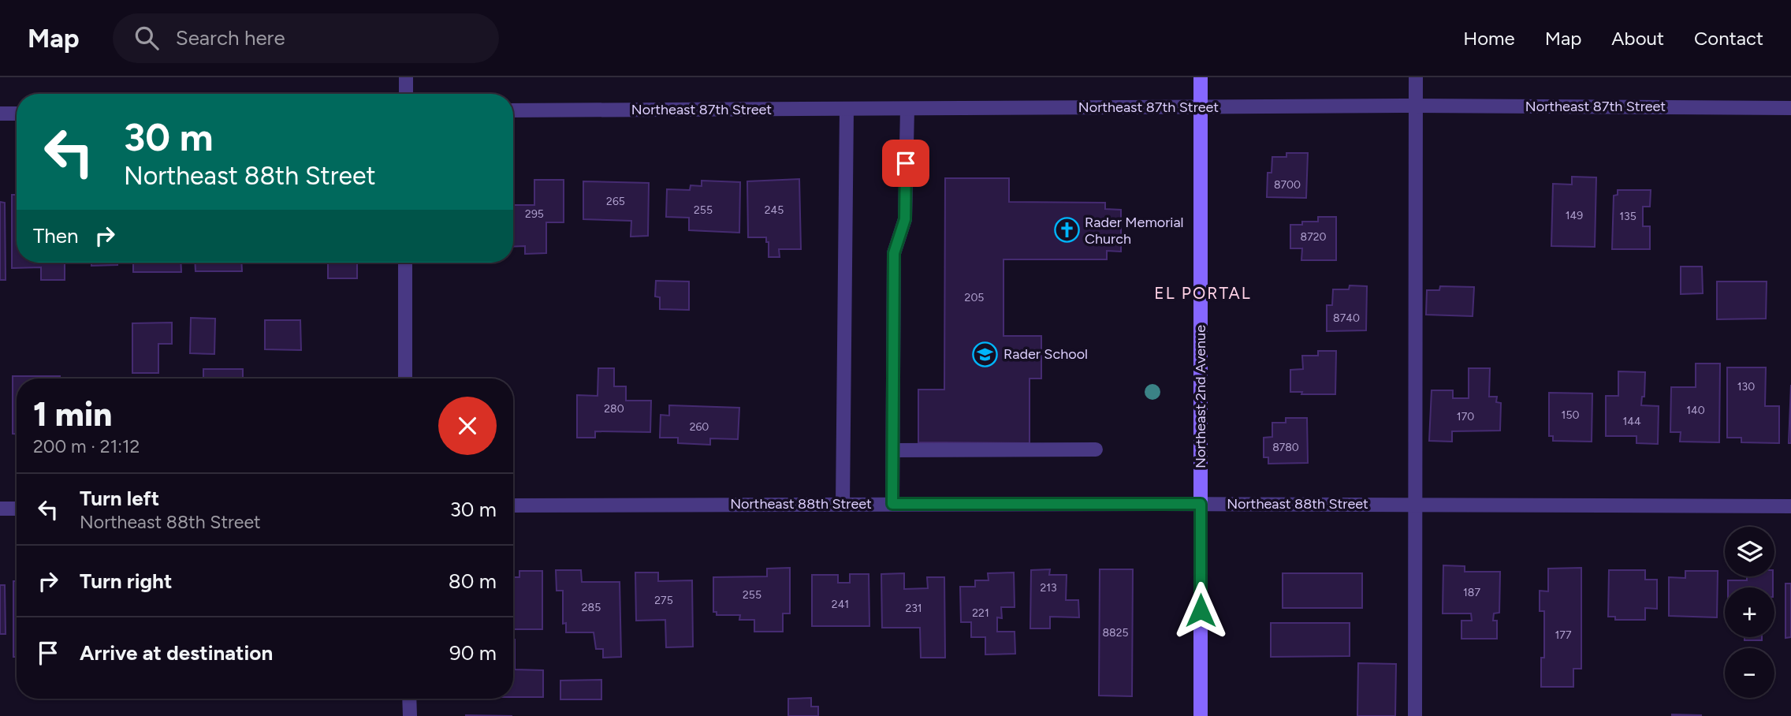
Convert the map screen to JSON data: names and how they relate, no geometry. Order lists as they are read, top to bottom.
{
  "streets": {
    "main road": ["Northeast 2nd Avenue"],
    "street": ["Northeast 87th Street", "Northeast 88th Street"]
  },
  "crossings": [
    ["Northeast 87th Street", "Northeast 2nd Avenue"],
    ["Northeast 2nd Avenue", "Northeast 88th Street"]
  ],
  "districts": ["EL PORTAL"],
  "places": {
    "church": ["Rader Memorial Church"],
    "school or university": ["Rader School"]
  },
  "house_numbers": [
    "8700",
    "265",
    "255",
    "245",
    "295",
    "149",
    "135",
    "8720",
    "205",
    "8740",
    "130",
    "280",
    "140",
    "150",
    "170",
    "144",
    "260",
    "8780",
    "213",
    "187",
    "255",
    "275",
    "241",
    "285",
    "231",
    "221",
    "8825",
    "177"
  ],
  "page": {
    "header": "Map",
    "search": "Search here",
    "nav": [
      "Home",
      "Map",
      "About",
      "Contact"
    ],
    "turn": ["30 m", "Northeast 88th Street"],
    "then": "Then",
    "heading": ["1 min", "200 m · 21:12"],
    "list": [
      {
        "name": "Turn left",
        "note": "Northeast 88th Street",
        "value": "30 m"
      },
      {
        "name": "Turn right",
        "value": "80 m"
      },
      {
        "name": "Arrive at destination",
        "value": "90 m"
      }
    ],
    "map_buttons": ["+", "−"]
  }
}
